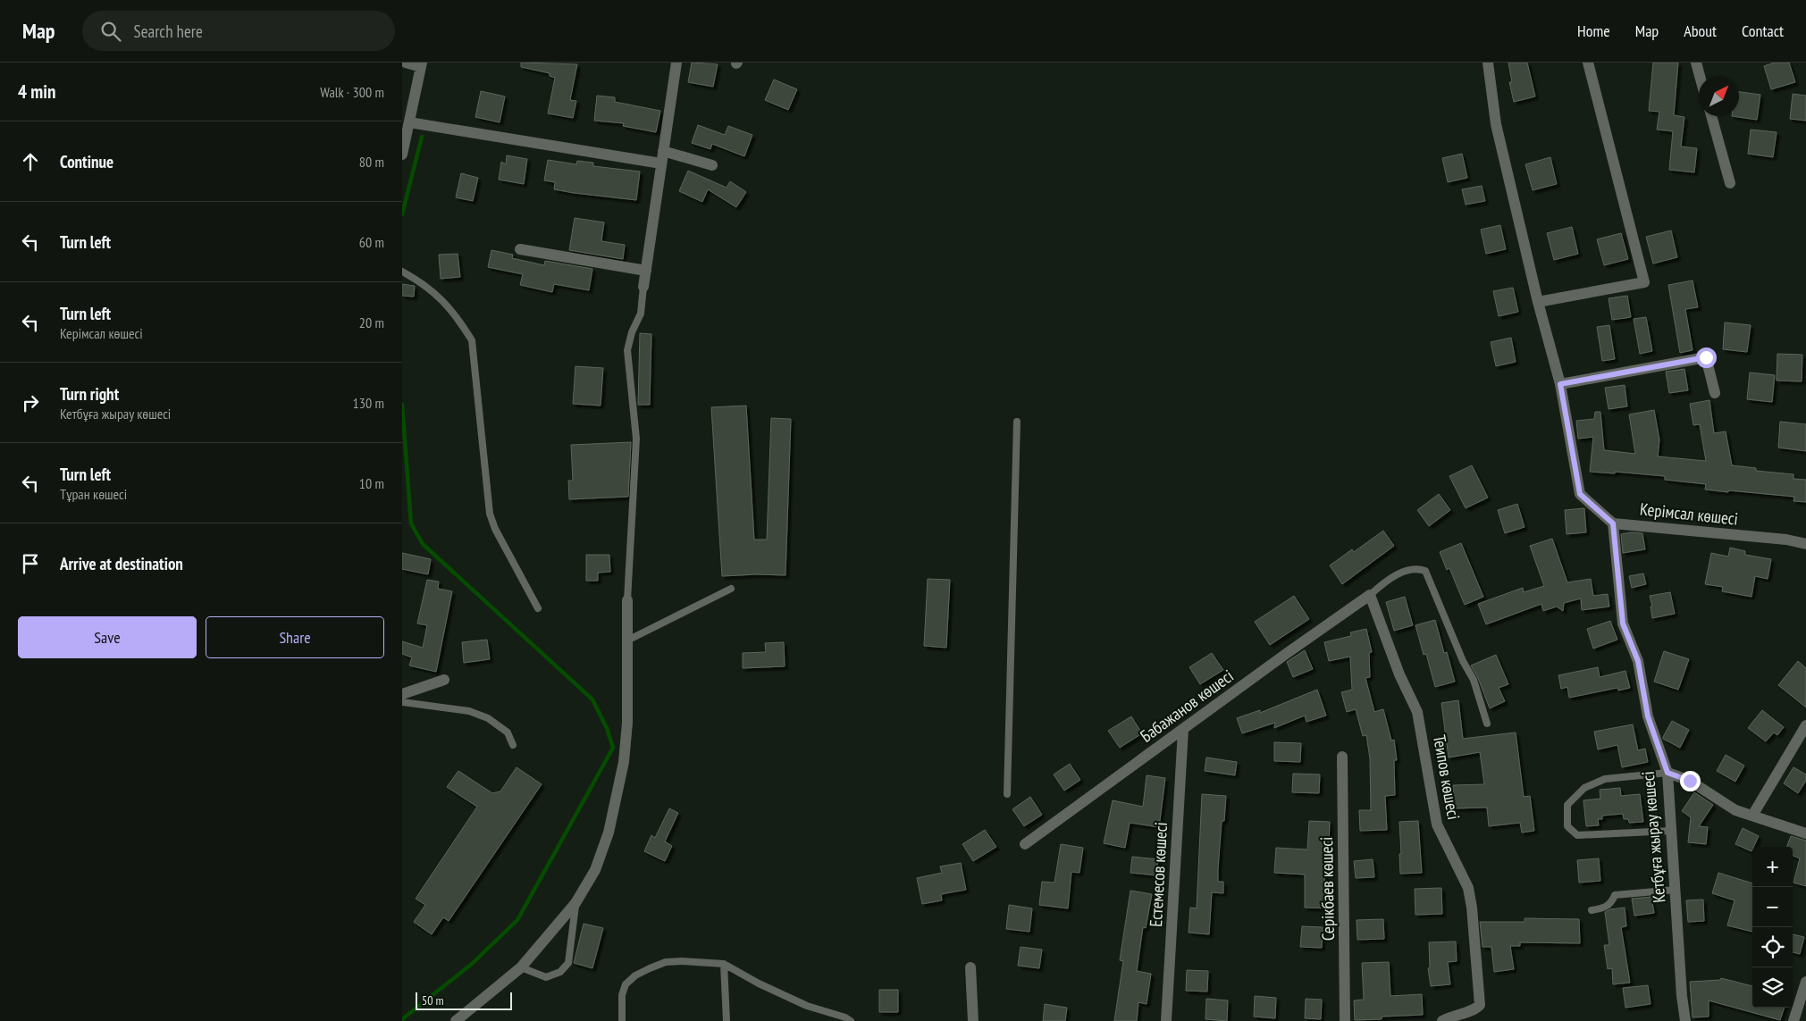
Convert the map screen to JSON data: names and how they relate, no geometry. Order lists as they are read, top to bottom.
{
  "streets": {
    "street": [
      "Керімсал көшесі",
      "Бабажанов көшесі",
      "Теипов көшесі",
      "Кетбұға жырау көшесі",
      "Естемесов көшесі",
      "Серікбаев көшесі"
    ]
  },
  "crossings": [
    ["Керімсал көшесі", "Кетбұға жырау көшесі"],
    ["Бабажанов көшесі", "Теипов көшесі"],
    ["Бабажанов көшесі", "Естемесов көшесі"]
  ],
  "scale_bar": "50 m",
  "north": "top right",
  "page": {
    "header": "Map",
    "search": "Search here",
    "nav": [
      "Home",
      "Map",
      "About",
      "Contact"
    ],
    "heading": ["4 min", "Walk · 300 m"],
    "list": [
      ["Continue", "80 m"],
      ["Turn left", "60 m"],
      ["Turn left", "Керімсал көшесі", "20 m"],
      ["Turn right", "Кетбұға жырау көшесі", "130 m"],
      ["Turn left", "Тұран көшесі", "10 m"],
      "Arrive at destination"
    ],
    "buttons": ["Save", "Share"],
    "map_buttons": ["+", "−"],
    "scale": "50 m"
  }
}
